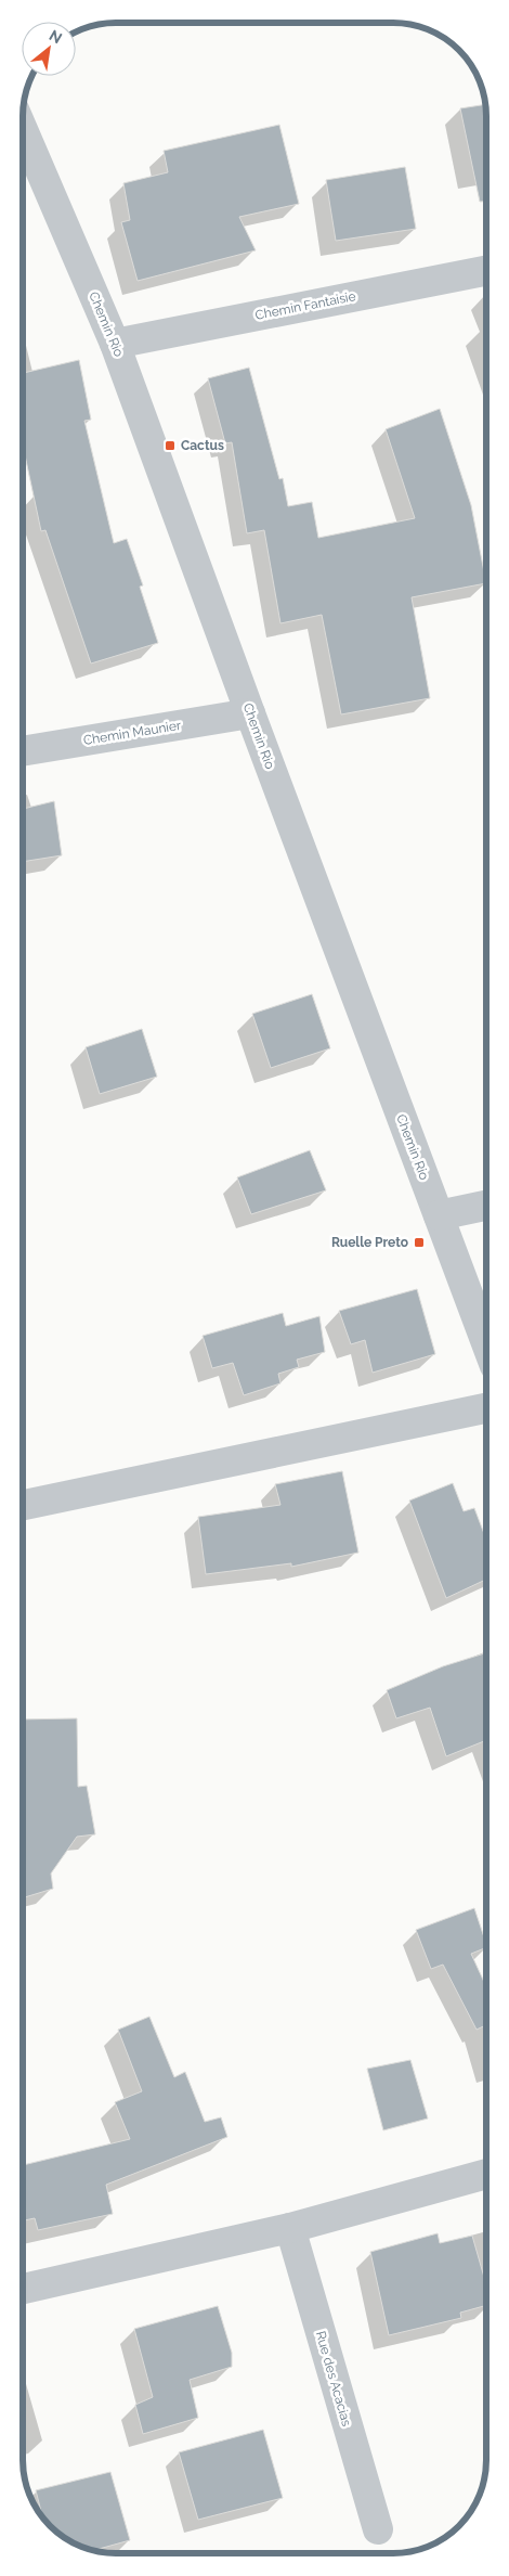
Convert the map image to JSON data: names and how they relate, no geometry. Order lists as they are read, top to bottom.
{
  "streets": {
    "street": [
      "Chemin Fantaisie",
      "Chemin Rio",
      "Chemin Maunier",
      "Rue des Acacias"
    ]
  },
  "crossings": [
    ["Chemin Fantaisie", "Chemin Rio"],
    ["Chemin Rio", "Chemin Maunier"]
  ],
  "places": {
    "transit": ["Cactus", "Ruelle Preto"]
  },
  "north": "top right"
}
